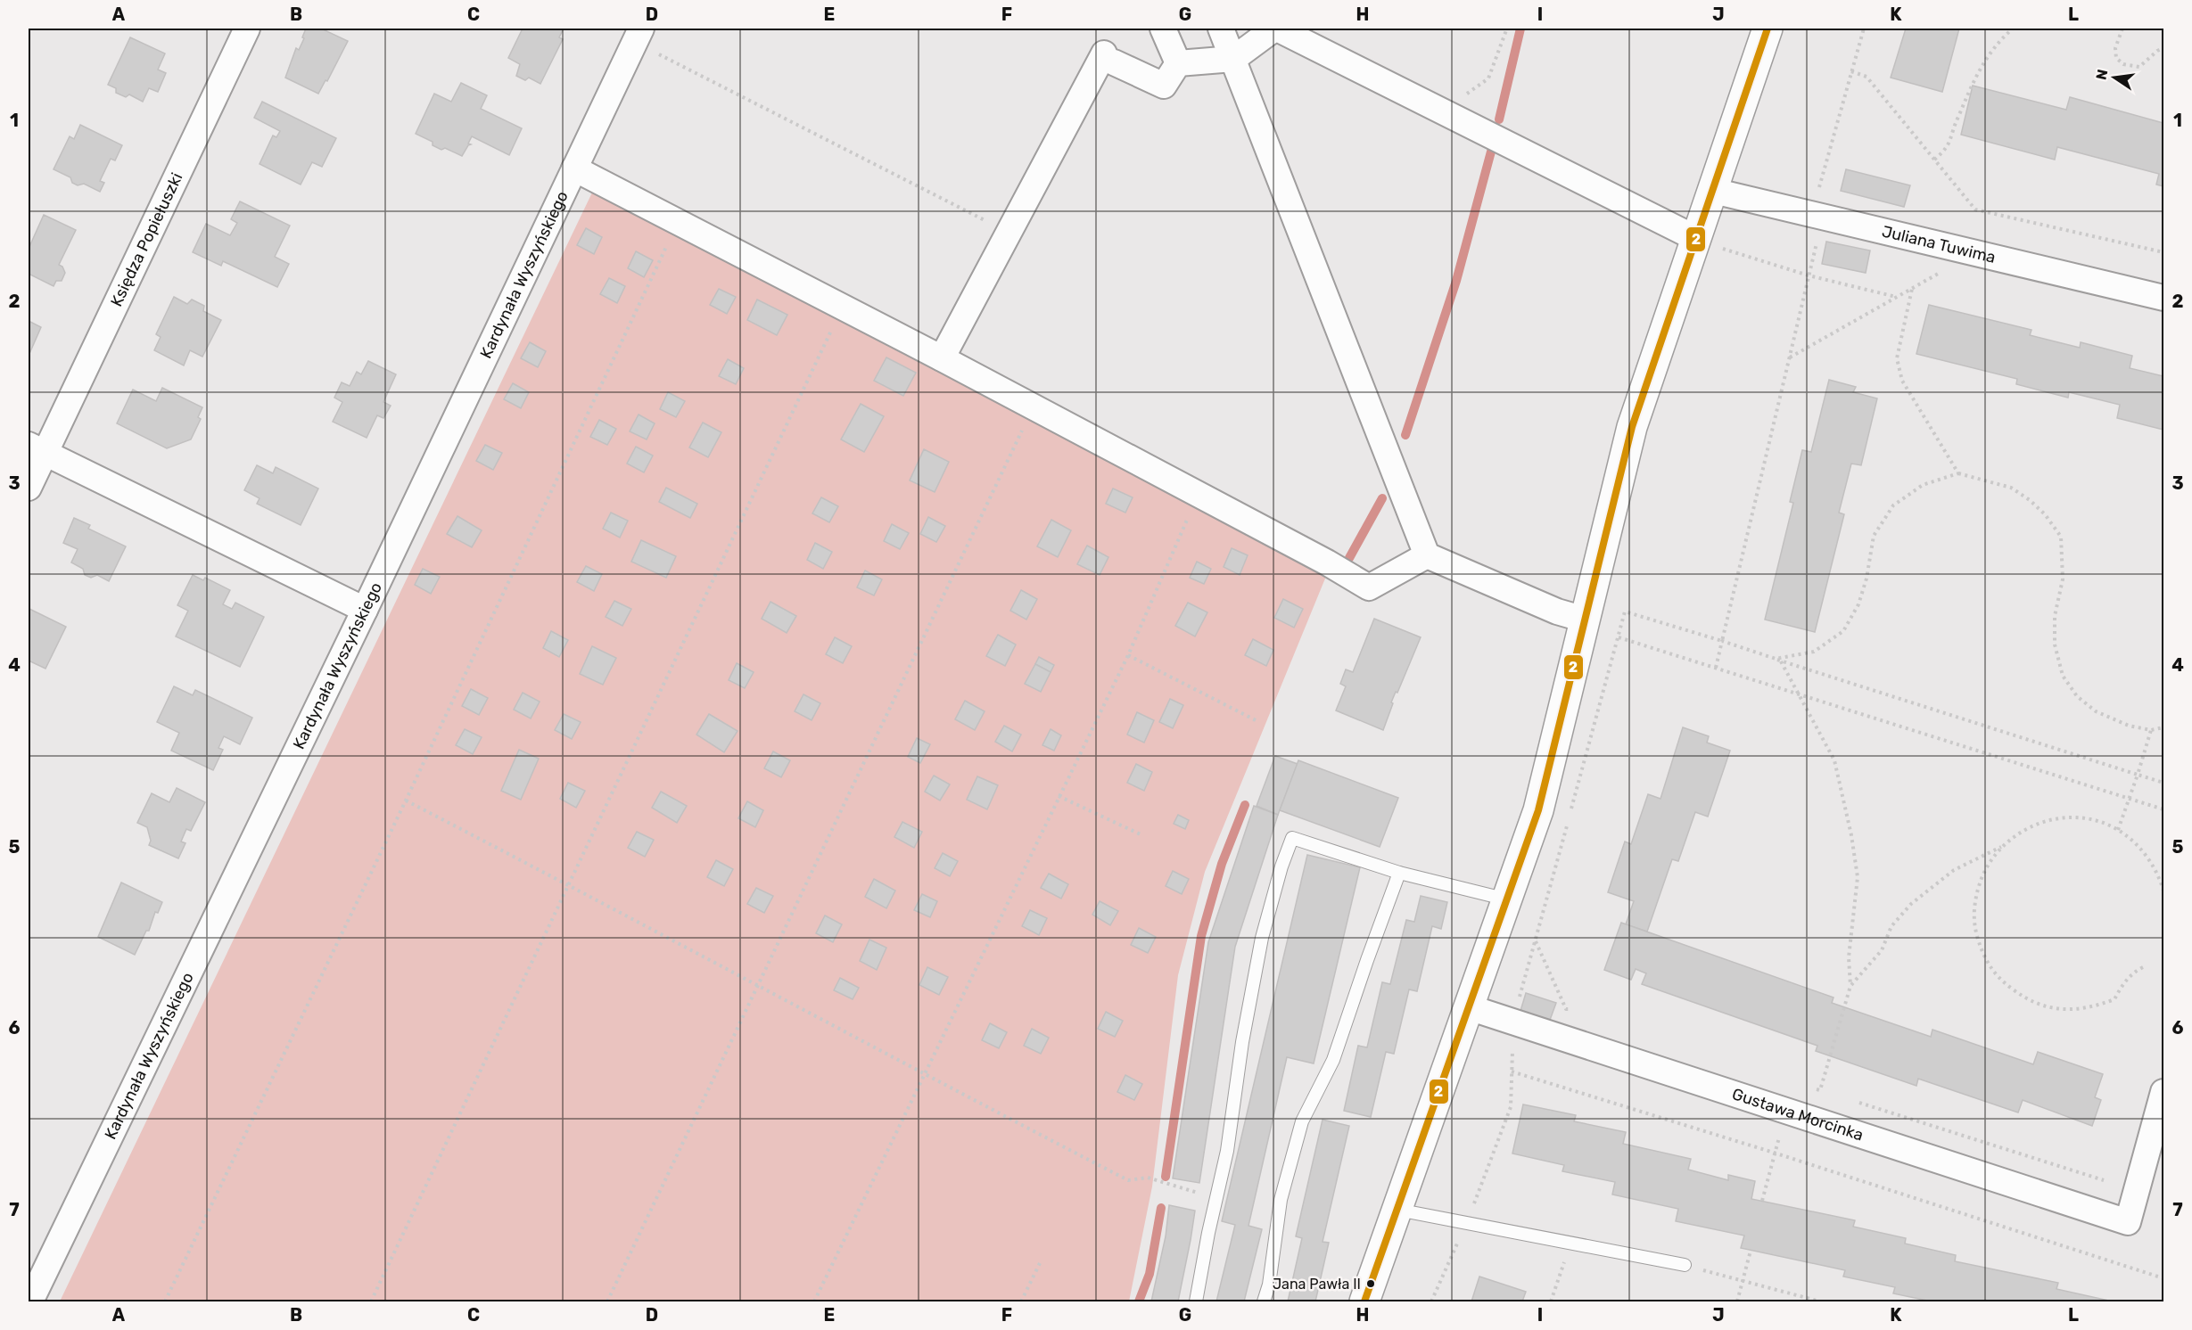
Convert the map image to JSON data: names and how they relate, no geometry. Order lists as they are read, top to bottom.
{
  "streets": {
    "street": [
      "Księdza Popiełuszki",
      "Juliana Tuwima",
      "Kardynała Wyszyńskiego",
      "Gustawa Morcinka"
    ]
  },
  "places": ["Jana Pawła II"],
  "lines": ["transit line 2"],
  "north": "left",
  "grid": {
    "columns": [
      "A",
      "B",
      "C",
      "D",
      "E",
      "F",
      "G",
      "H",
      "I",
      "J",
      "K",
      "L"
    ],
    "rows": [
      "1",
      "2",
      "3",
      "4",
      "5",
      "6",
      "7"
    ]
  }
}
